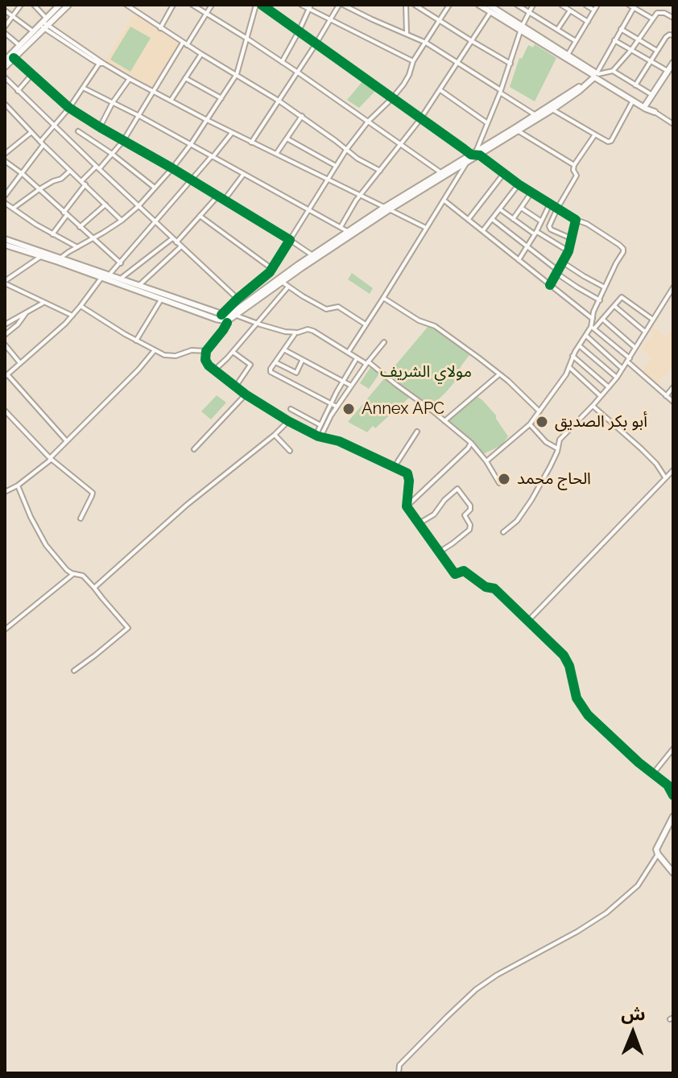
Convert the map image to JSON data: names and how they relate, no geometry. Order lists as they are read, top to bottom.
{
  "parks": ["مولاي الشريف"],
  "places": ["Annex APC", "أبو بكر الصديق", "الحاج محمد"],
  "north": "top"
}
